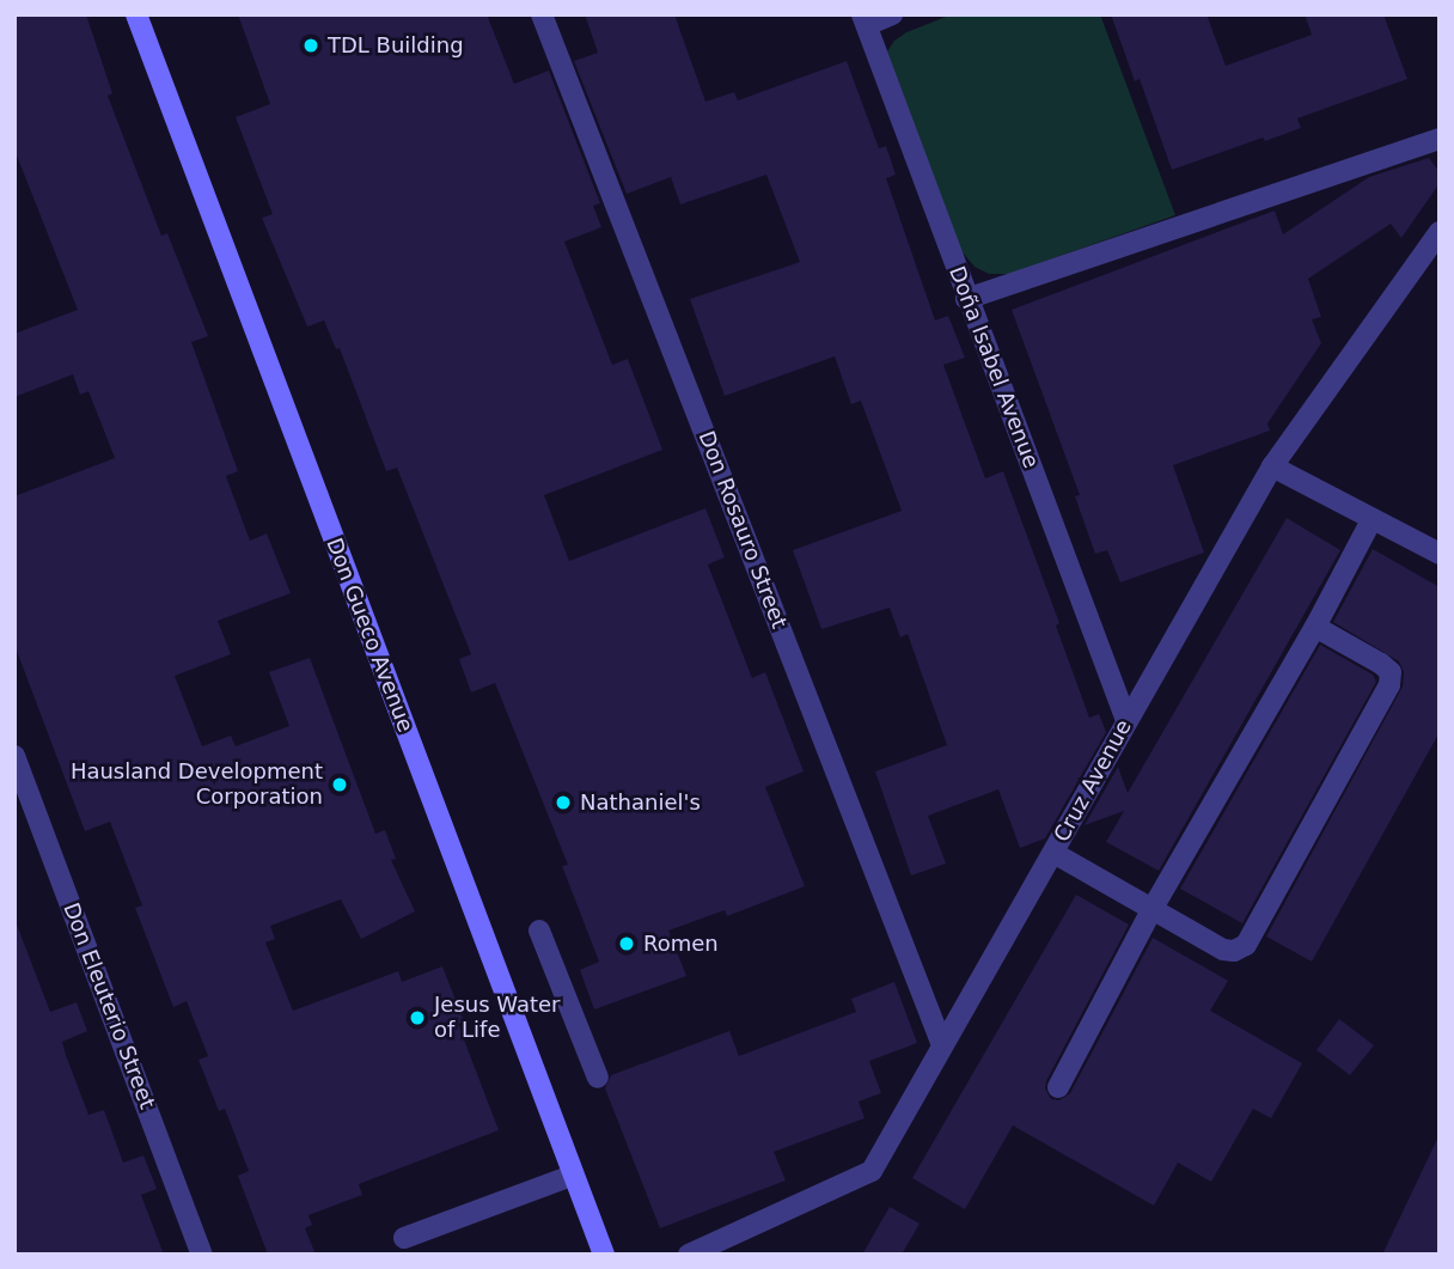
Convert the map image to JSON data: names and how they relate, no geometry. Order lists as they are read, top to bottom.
{
  "streets": {
    "main road": ["Don Gueco Avenue"],
    "street": [
      "Doña Isabel Avenue",
      "Don Rosauro Street",
      "Cruz Avenue",
      "Don Eleuterio Street"
    ]
  },
  "crossings": [
    ["Doña Isabel Avenue", "Cruz Avenue"],
    ["Don Rosauro Street", "Cruz Avenue"]
  ],
  "places": [
    "TDL Building",
    "Hausland Development Corporation",
    "Nathaniel's",
    "Romen",
    "Jesus Water of Life"
  ]
}
